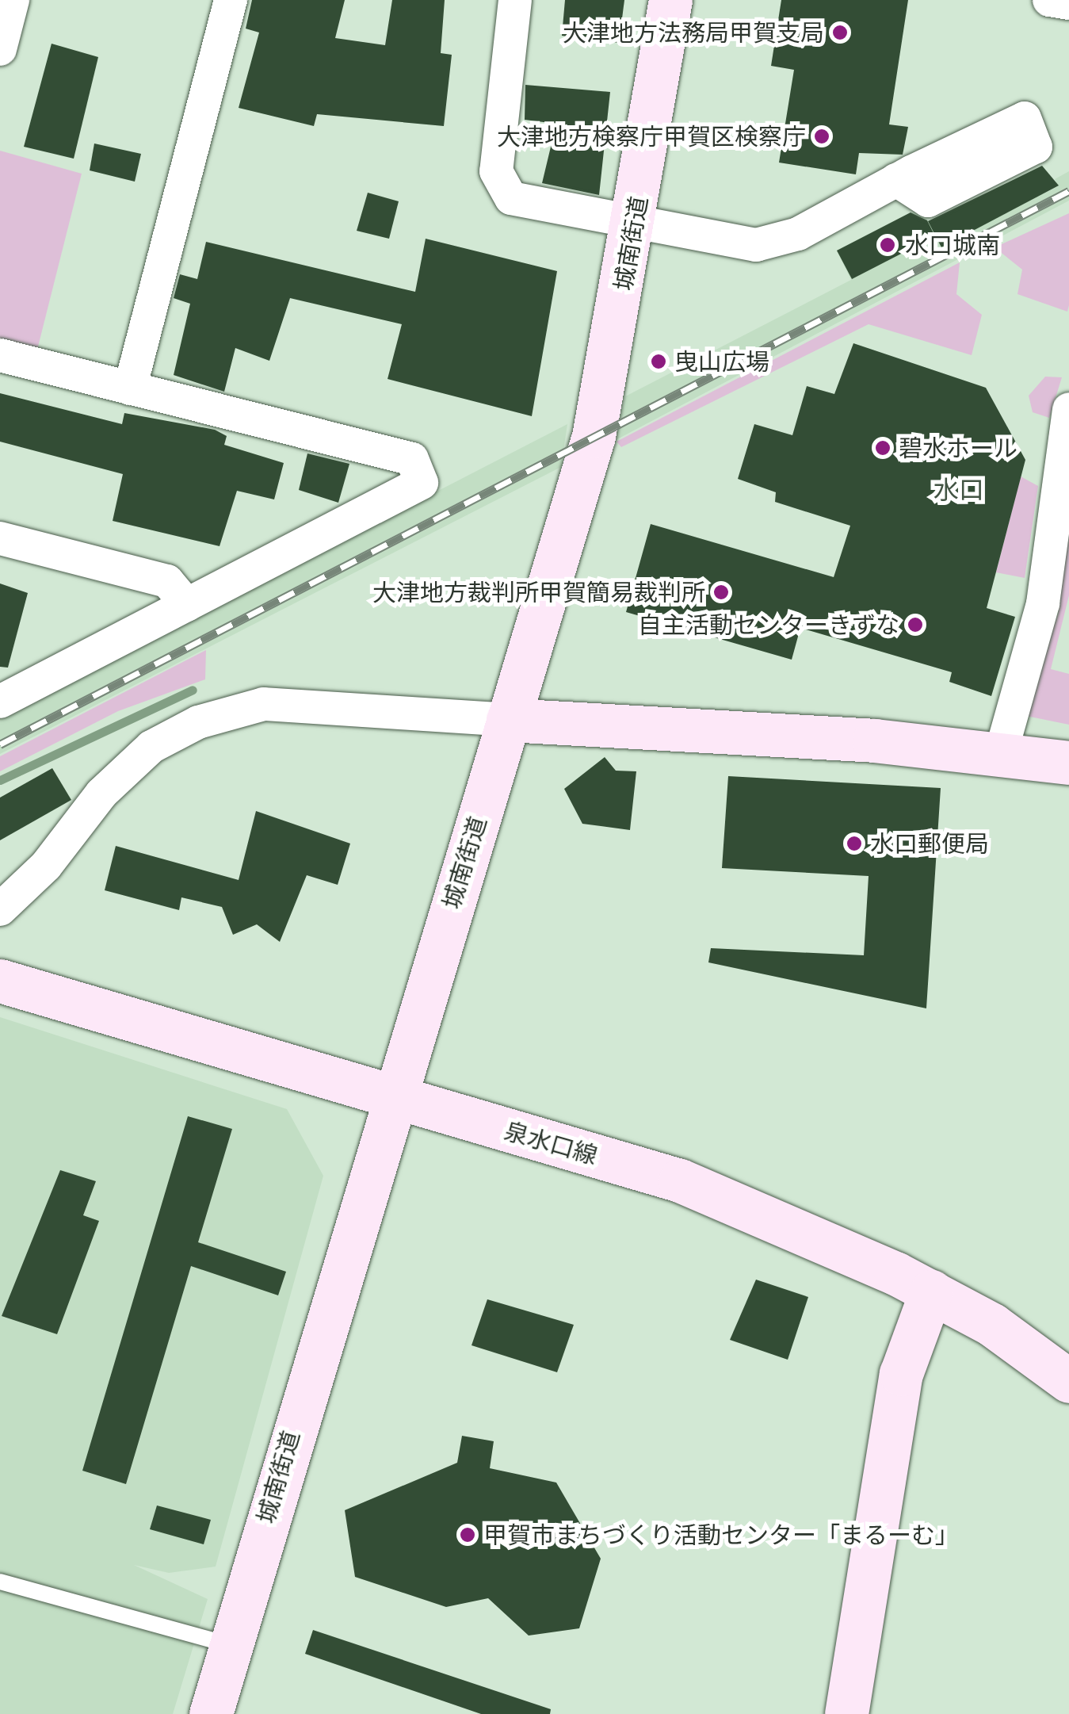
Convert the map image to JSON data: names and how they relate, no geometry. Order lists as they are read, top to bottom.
{
  "streets": {
    "street": ["城南街道", "泉水口線"]
  },
  "crossings": [
    ["城南街道", "泉水口線"]
  ],
  "districts": ["水口"],
  "places": [
    "大津地方法務局甲賀支局",
    "大津地方検察庁甲賀区検察庁",
    "水口城南",
    "曳山広場",
    "碧水ホール",
    "大津地方裁判所甲賀簡易裁判所",
    "自主活動センターきずな",
    "水口郵便局",
    "甲賀市まちづくり活動センター「まるーむ」"
  ]
}
